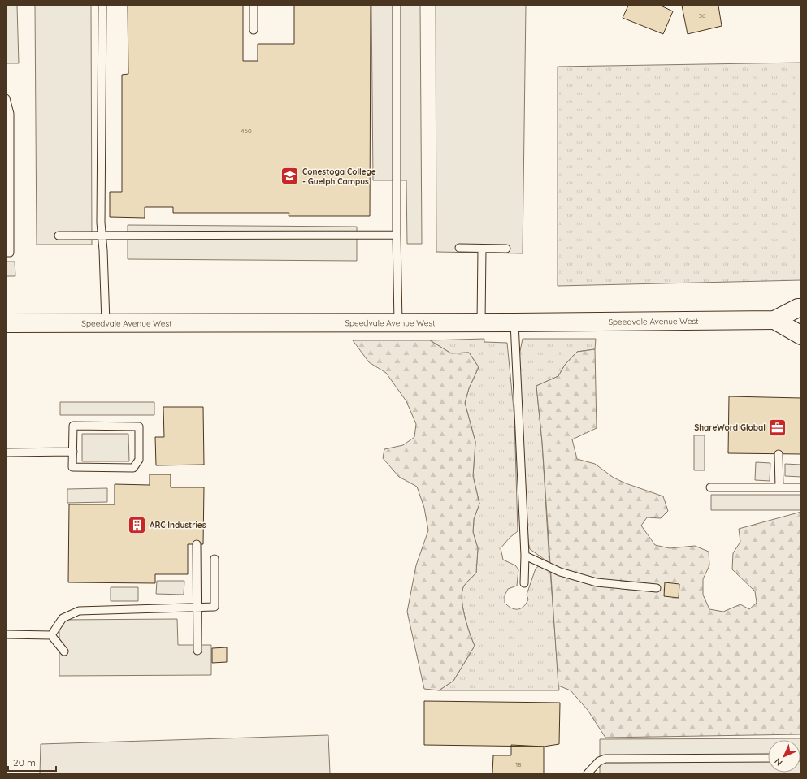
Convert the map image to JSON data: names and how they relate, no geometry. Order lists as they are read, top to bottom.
{
  "streets": {
    "main road": ["Speedvale Avenue West"]
  },
  "places": {
    "school or university": ["Conestoga College - Guelph Campus"],
    "office": ["ShareWord Global"],
    "building": ["ARC Industries"]
  },
  "house_numbers": ["36", "460", "18"],
  "scale_bar": "20 m",
  "north": "bottom left"
}
